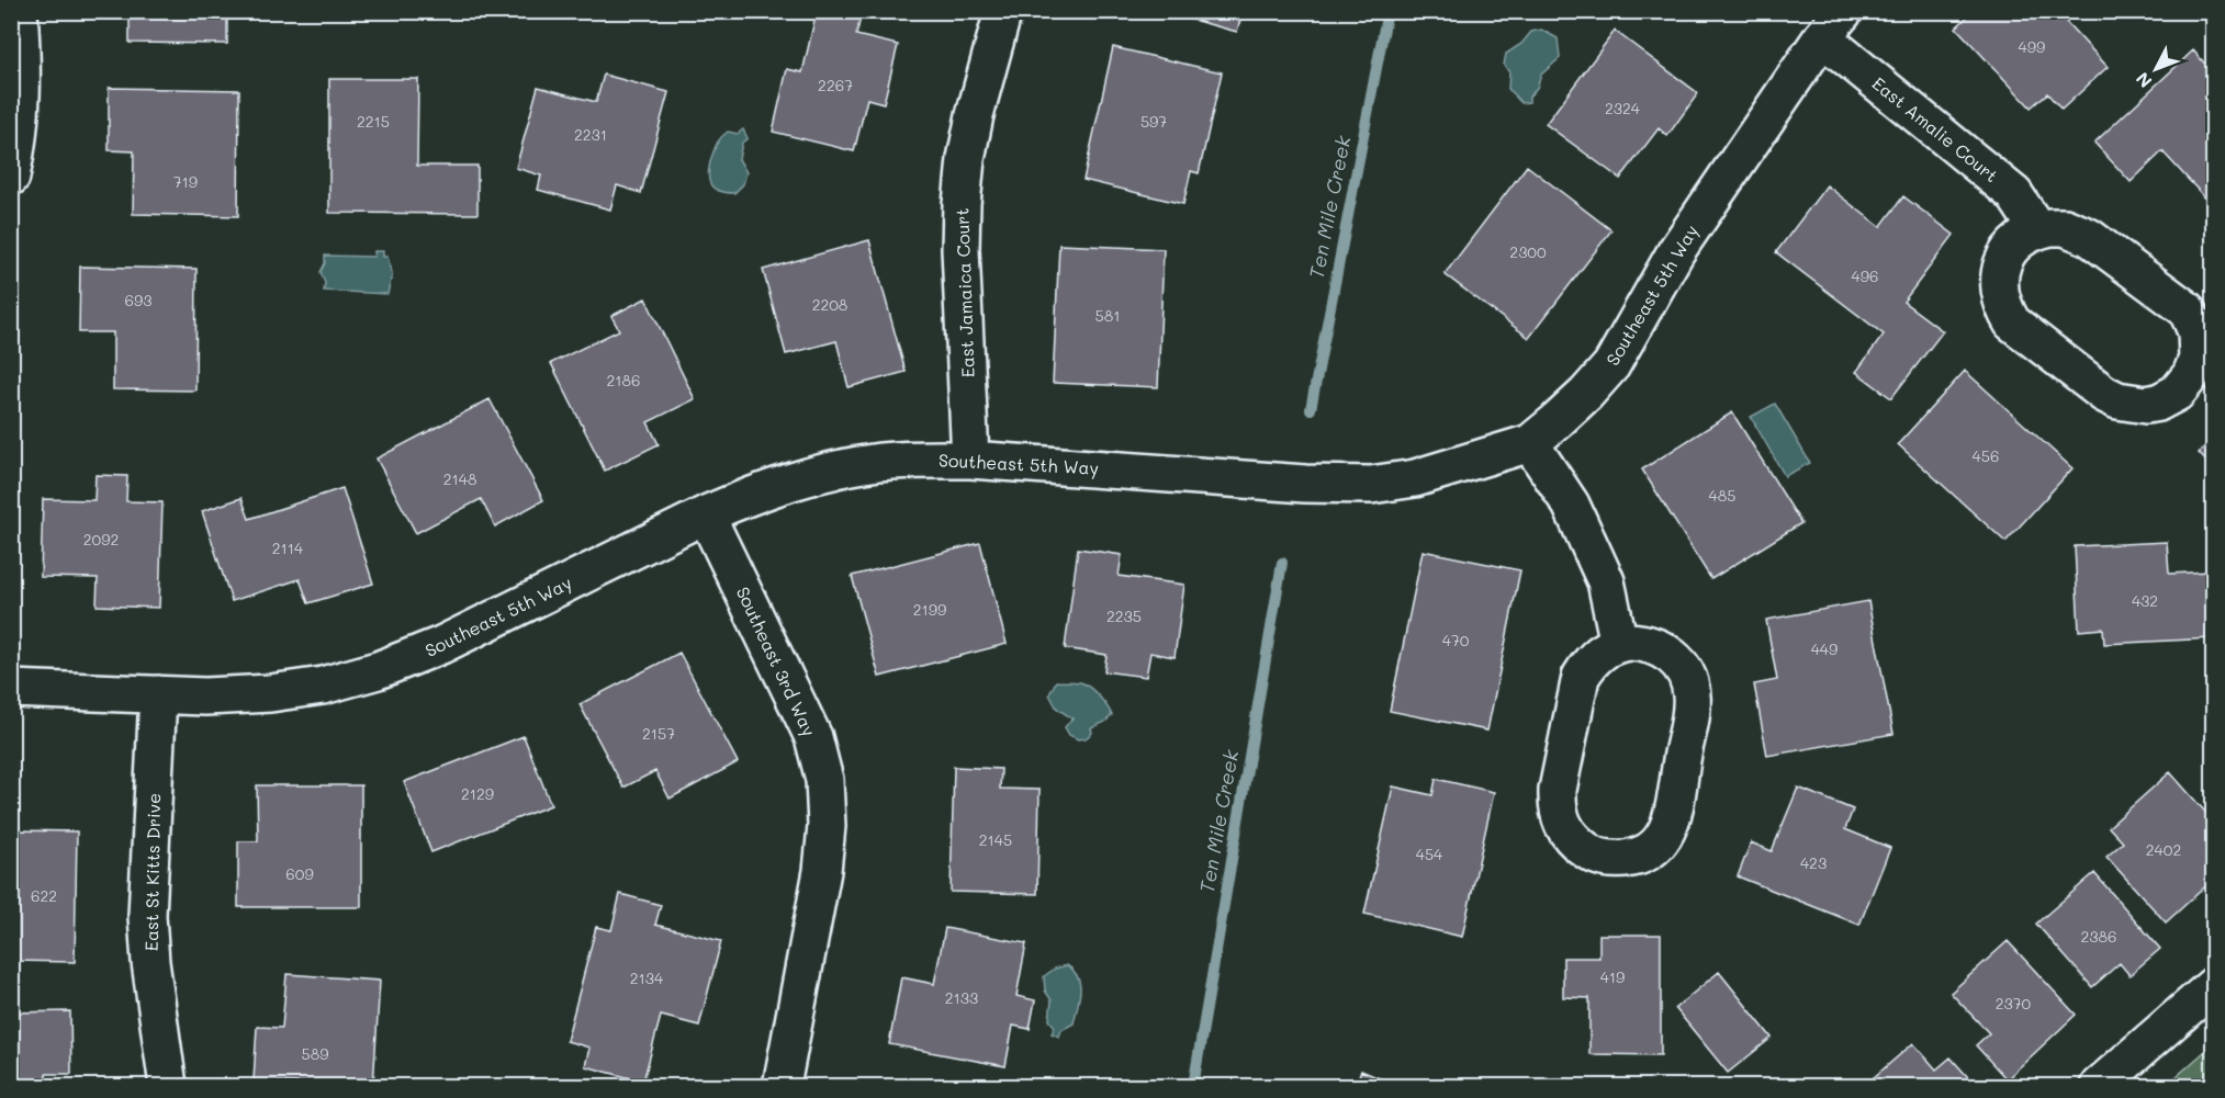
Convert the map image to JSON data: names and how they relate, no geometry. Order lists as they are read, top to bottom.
{
  "streets": {
    "street": [
      "East Amalie Court",
      "East Jamaica Court",
      "Southeast 5th Way",
      "Southeast 3rd Way",
      "East St Kitts Drive"
    ]
  },
  "crossings": [
    ["East Amalie Court", "Southeast 5th Way"],
    ["East Jamaica Court", "Southeast 5th Way"],
    ["Southeast 5th Way", "Southeast 3rd Way"],
    ["Southeast 5th Way", "East St Kitts Drive"]
  ],
  "water": ["Ten Mile Creek"],
  "house_numbers": [
    "499",
    "2267",
    "2324",
    "2215",
    "597",
    "2231",
    "719",
    "2300",
    "496",
    "693",
    "2208",
    "581",
    "2186",
    "456",
    "2148",
    "485",
    "2092",
    "2114",
    "432",
    "2199",
    "2235",
    "470",
    "449",
    "2157",
    "2129",
    "2145",
    "2402",
    "454",
    "423",
    "609",
    "622",
    "2386",
    "419",
    "2134",
    "2133",
    "2370",
    "589"
  ],
  "north": "bottom left"
}
